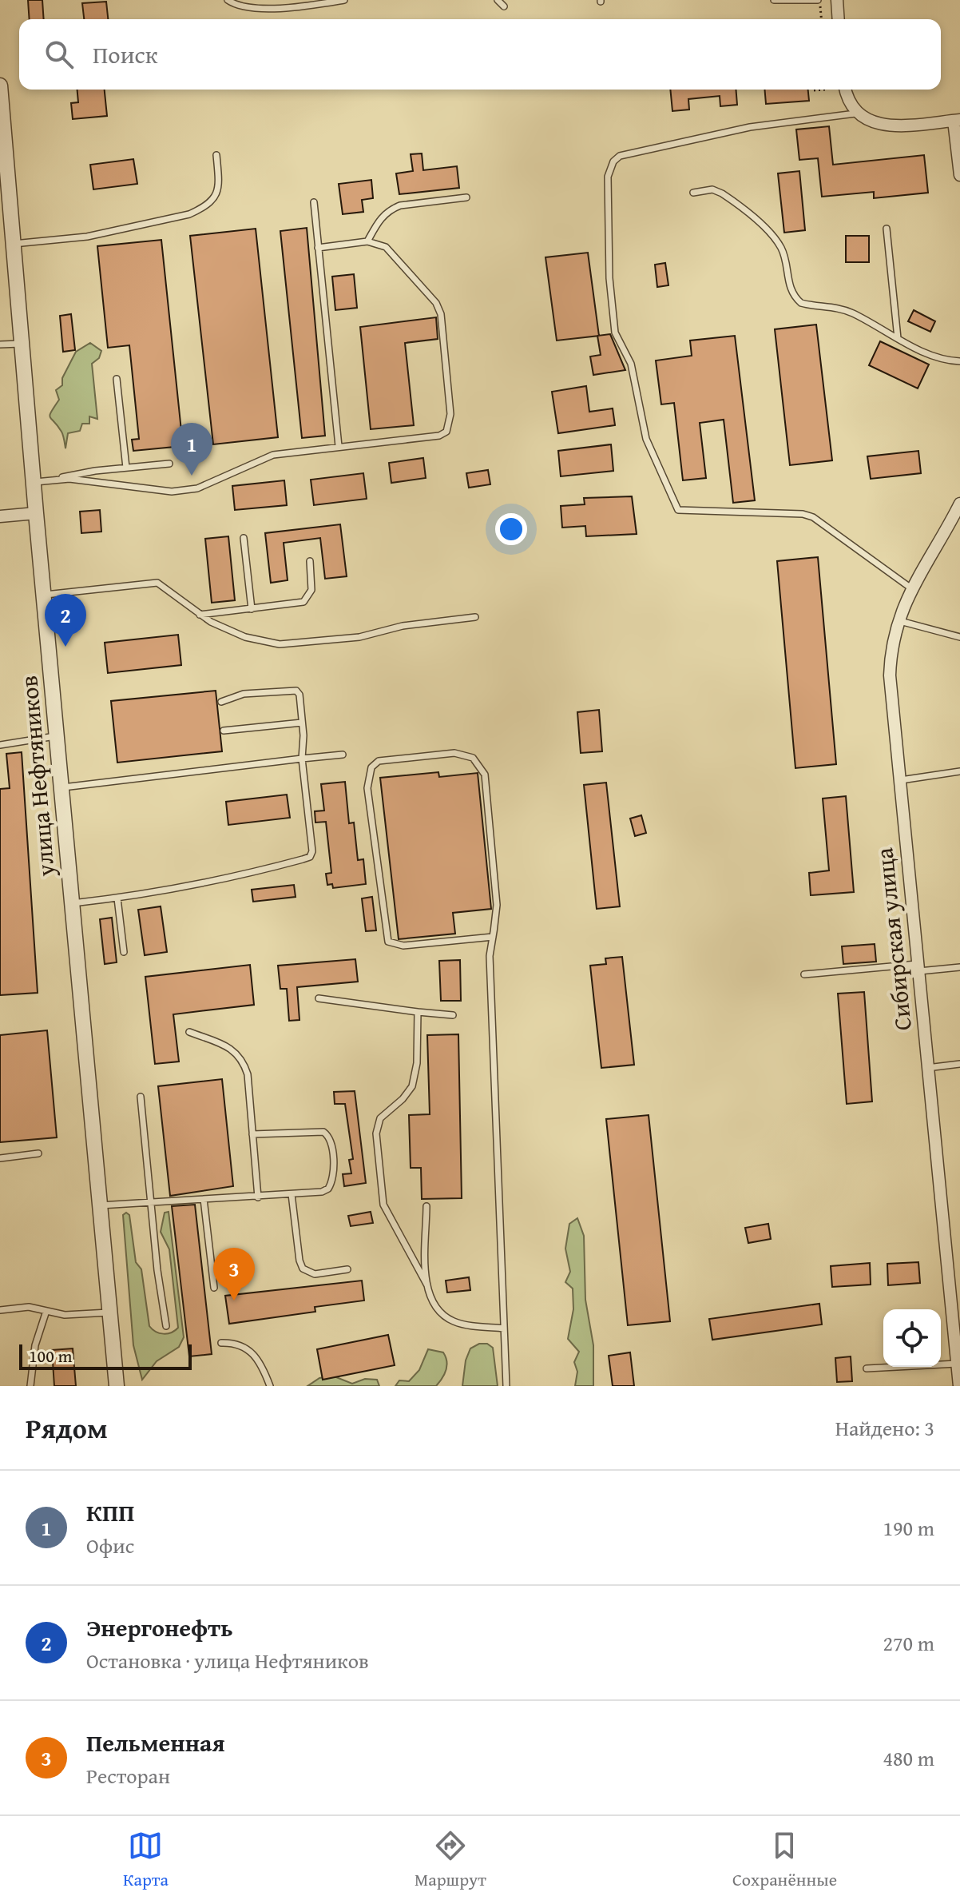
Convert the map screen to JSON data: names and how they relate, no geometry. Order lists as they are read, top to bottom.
{
  "streets": {
    "street": ["улица Нефтяников", "Сибирская улица"]
  },
  "scale_bar": "100 m",
  "page": {
    "search": "Поиск",
    "pins": ["1", "2", "3"],
    "scale": "100 m",
    "heading": ["Рядом", "Найдено: 3"],
    "list": [
      {
        "mark": "1",
        "name": "КПП",
        "note": "Офис",
        "value": "190 m"
      },
      {
        "mark": "2",
        "name": "Энергонефть",
        "note": "Остановка · улица Нефтяников",
        "value": "270 m"
      },
      {
        "mark": "3",
        "name": "Пельменная",
        "note": "Ресторан",
        "value": "480 m"
      }
    ],
    "nav": ["Карта", "Маршрут", "Сохранённые"]
  }
}
